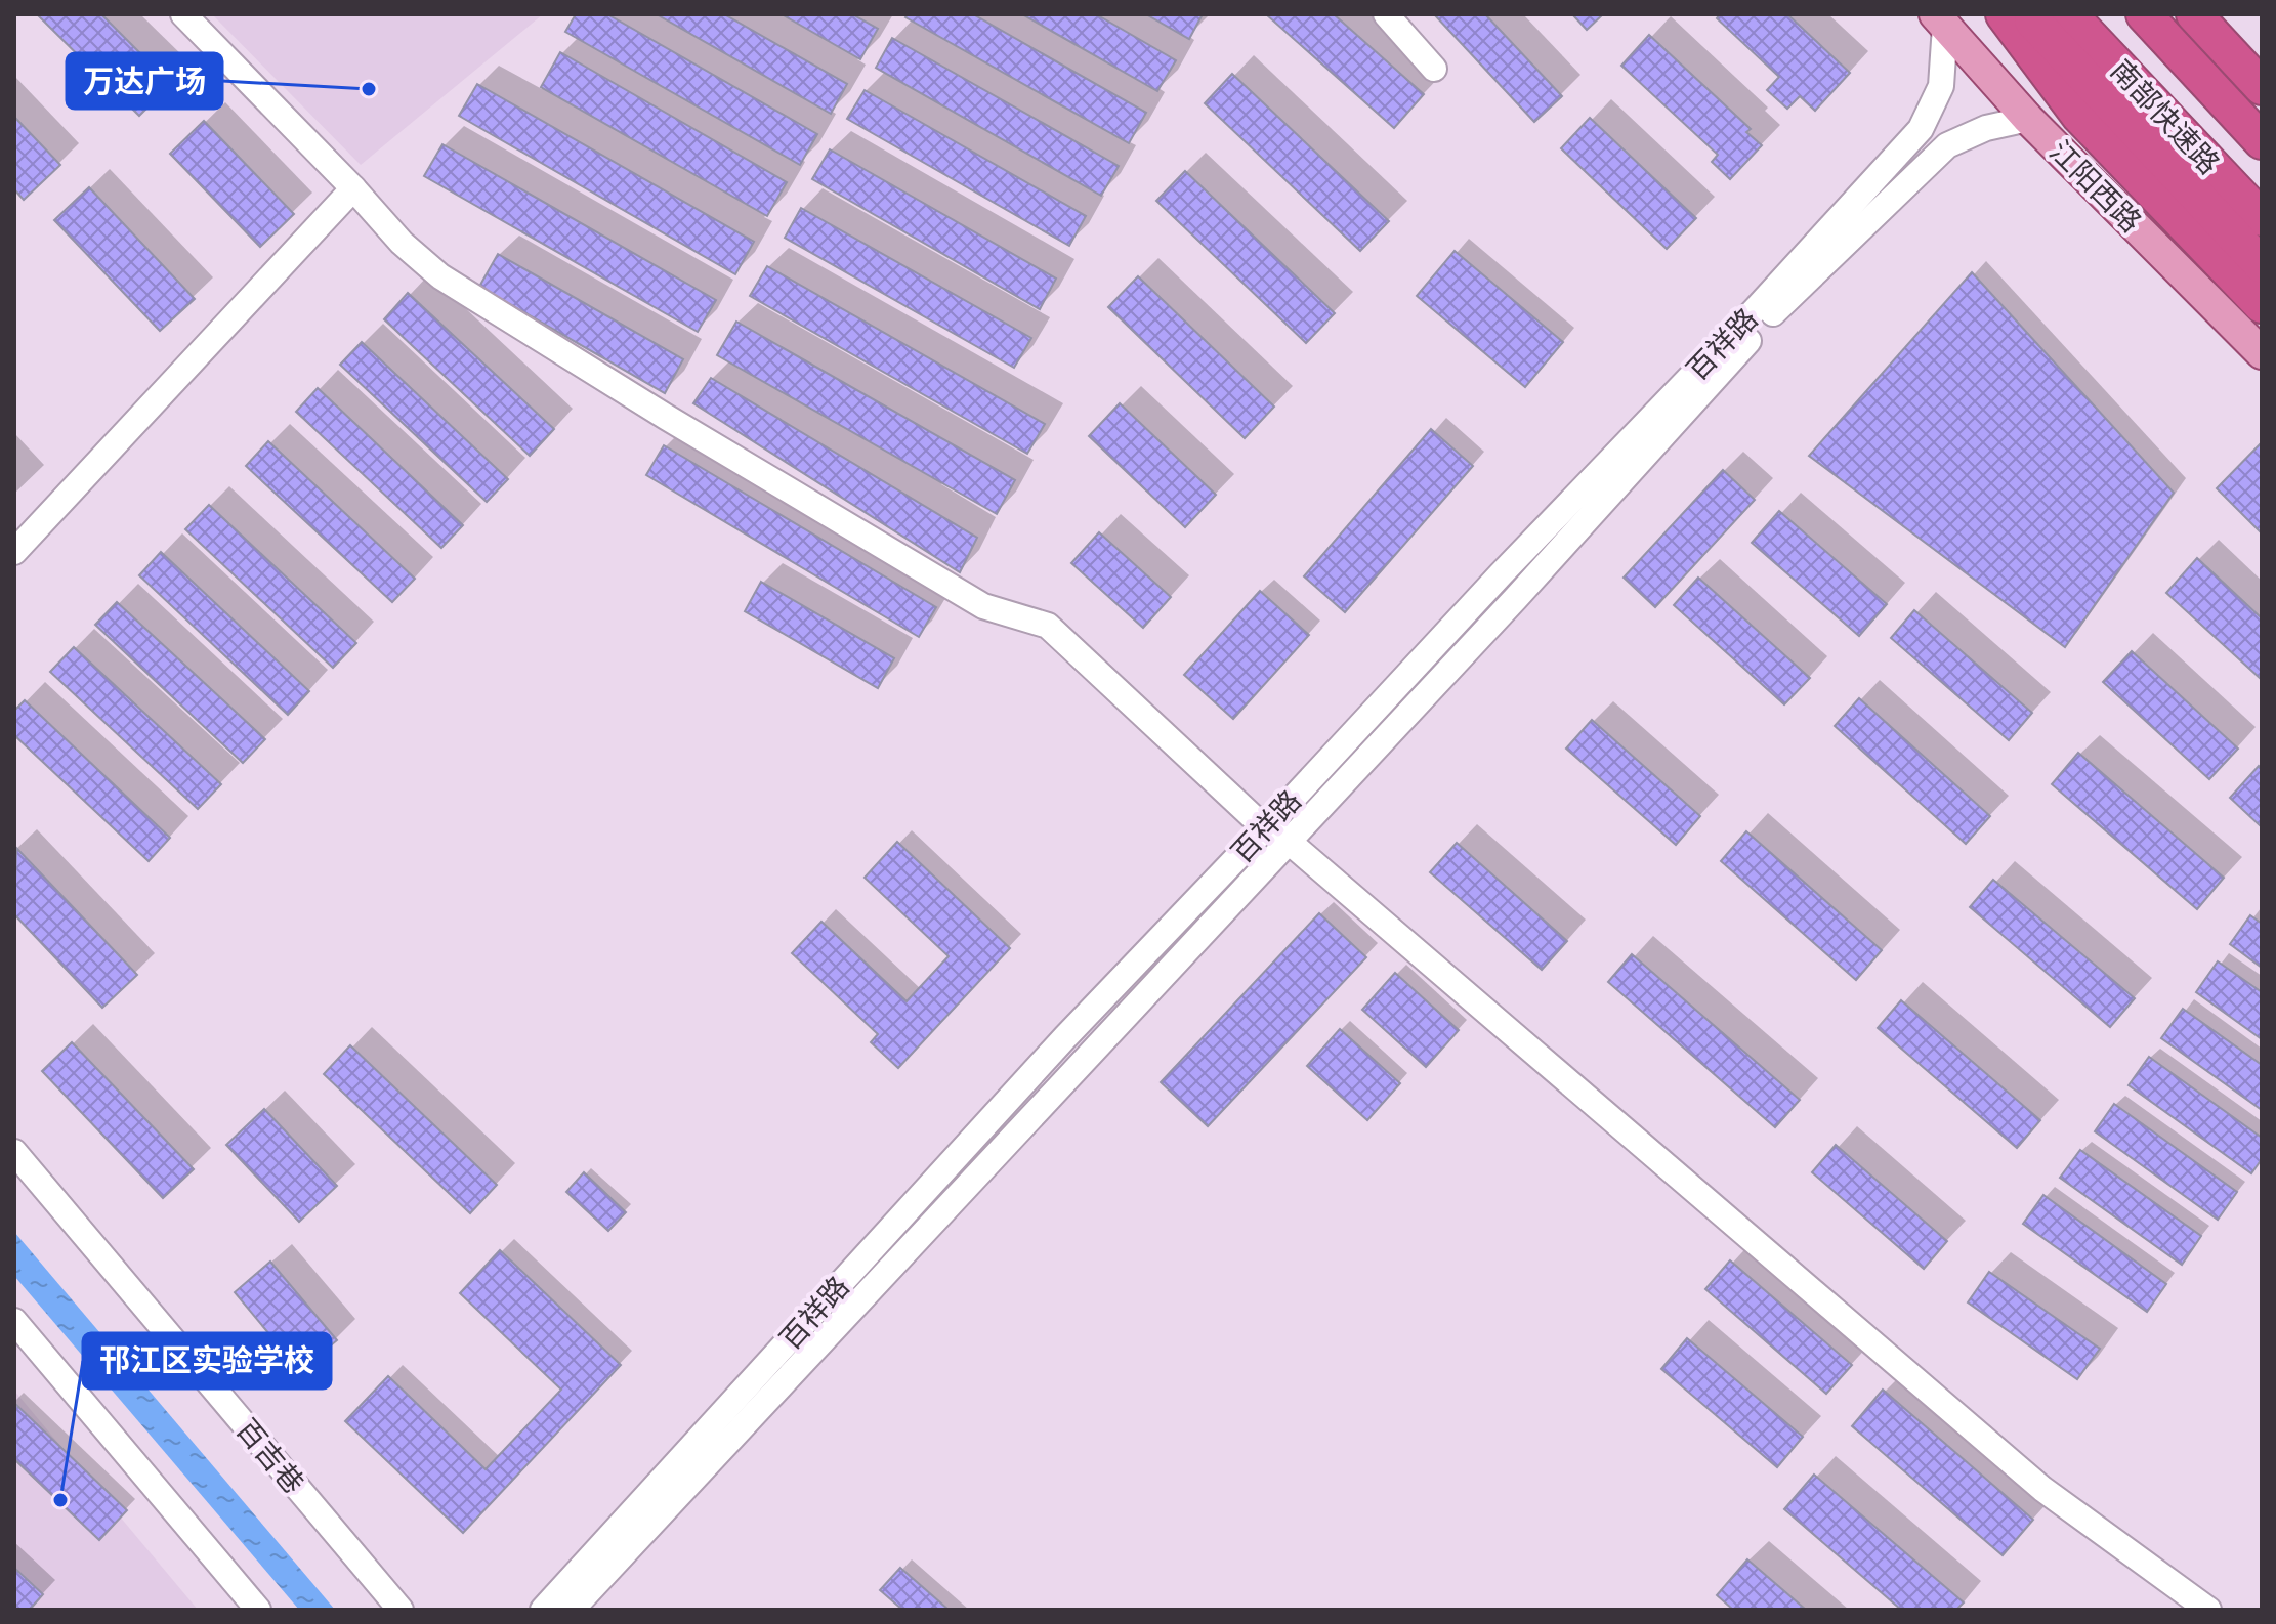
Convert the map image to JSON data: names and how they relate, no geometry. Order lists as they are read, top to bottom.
{
  "streets": {
    "highway": ["南部快速路"],
    "main road": ["江阳西路"],
    "street": ["百祥路", "百吉巷"]
  },
  "crossings": [
    ["江阳西路", "百祥路"]
  ],
  "places": ["万达广场", "邗江区实验学校"]
}
